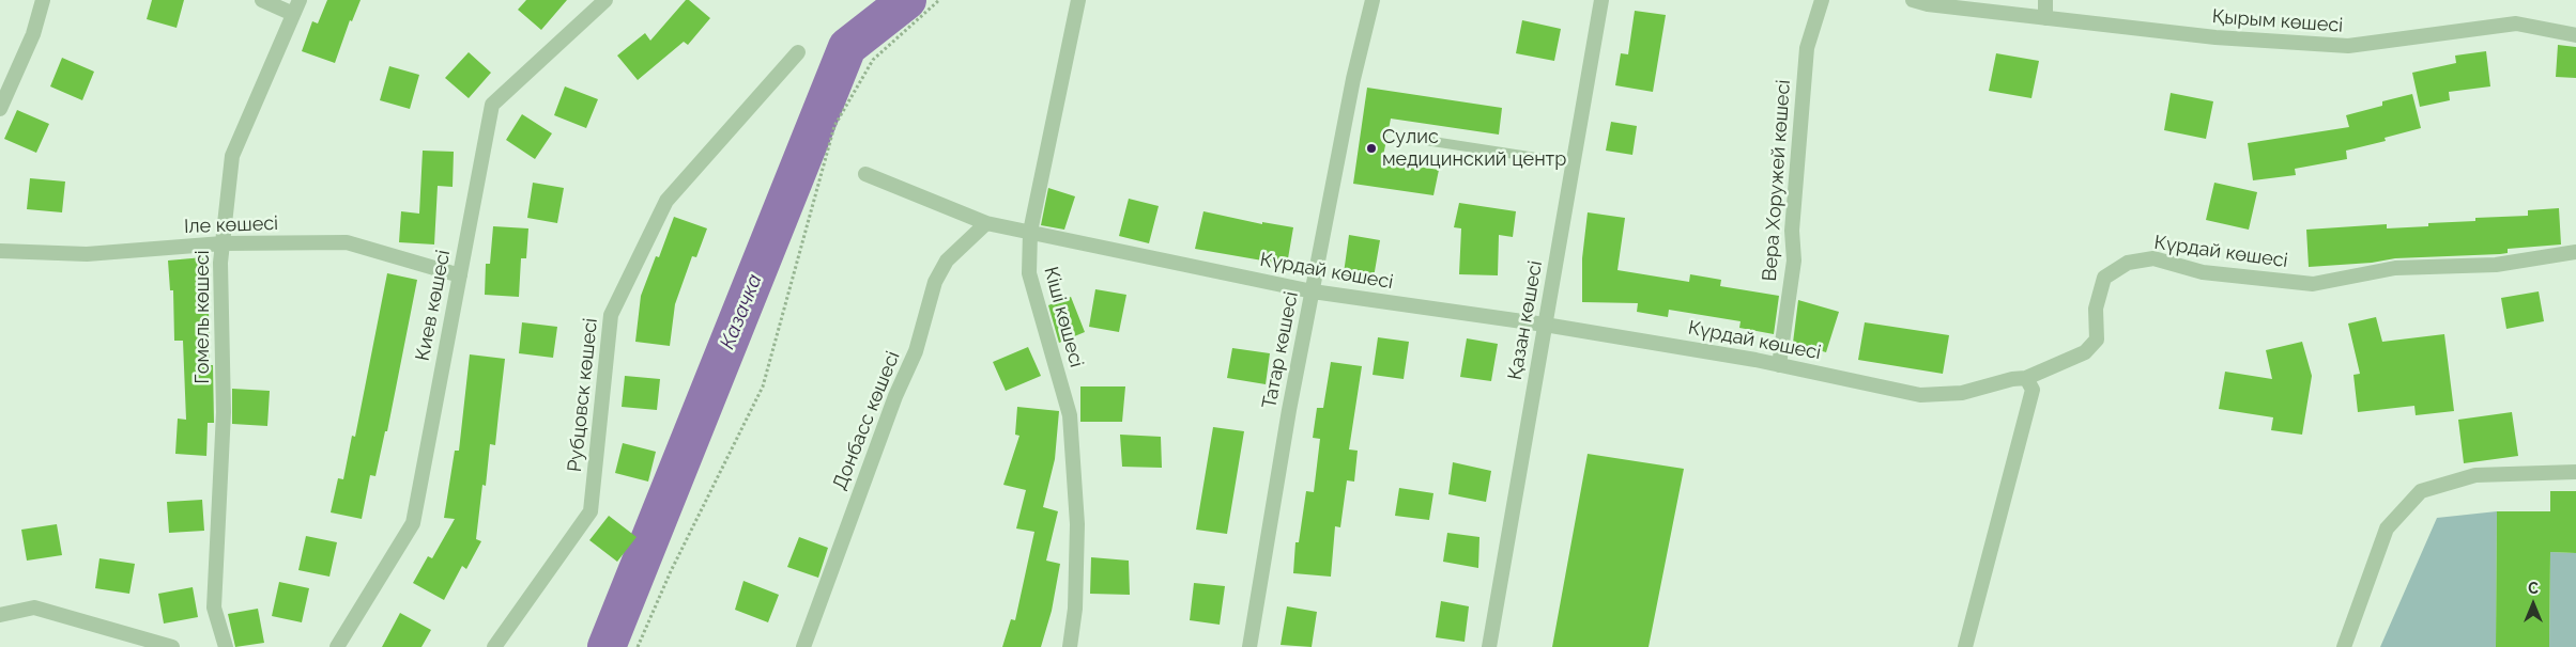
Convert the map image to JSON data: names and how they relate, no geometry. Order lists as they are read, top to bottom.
{
  "streets": {
    "street": [
      "Қырым көшесі",
      "Вера Хоружей көшесі",
      "Іле көшесі",
      "Күрдай көшесі",
      "Киев көшесі",
      "Гомель көшесі",
      "Кіші көшесі",
      "Қазан көшесі",
      "Татар көшесі",
      "Рубцовск көшесі",
      "Донбасс көшесі"
    ]
  },
  "crossings": [
    ["Вера Хоружей көшесі", "Күрдай көшесі"],
    ["Іле көшесі", "Киев көшесі"],
    ["Іле көшесі", "Гомель көшесі"],
    ["Күрдай көшесі", "Кіші көшесі"],
    ["Күрдай көшесі", "Қазан көшесі"],
    ["Күрдай көшесі", "Татар көшесі"],
    ["Күрдай көшесі", "Донбасс көшесі"]
  ],
  "water": ["Казачка"],
  "places": ["Сулис медицинский центр"],
  "north": "top"
}
